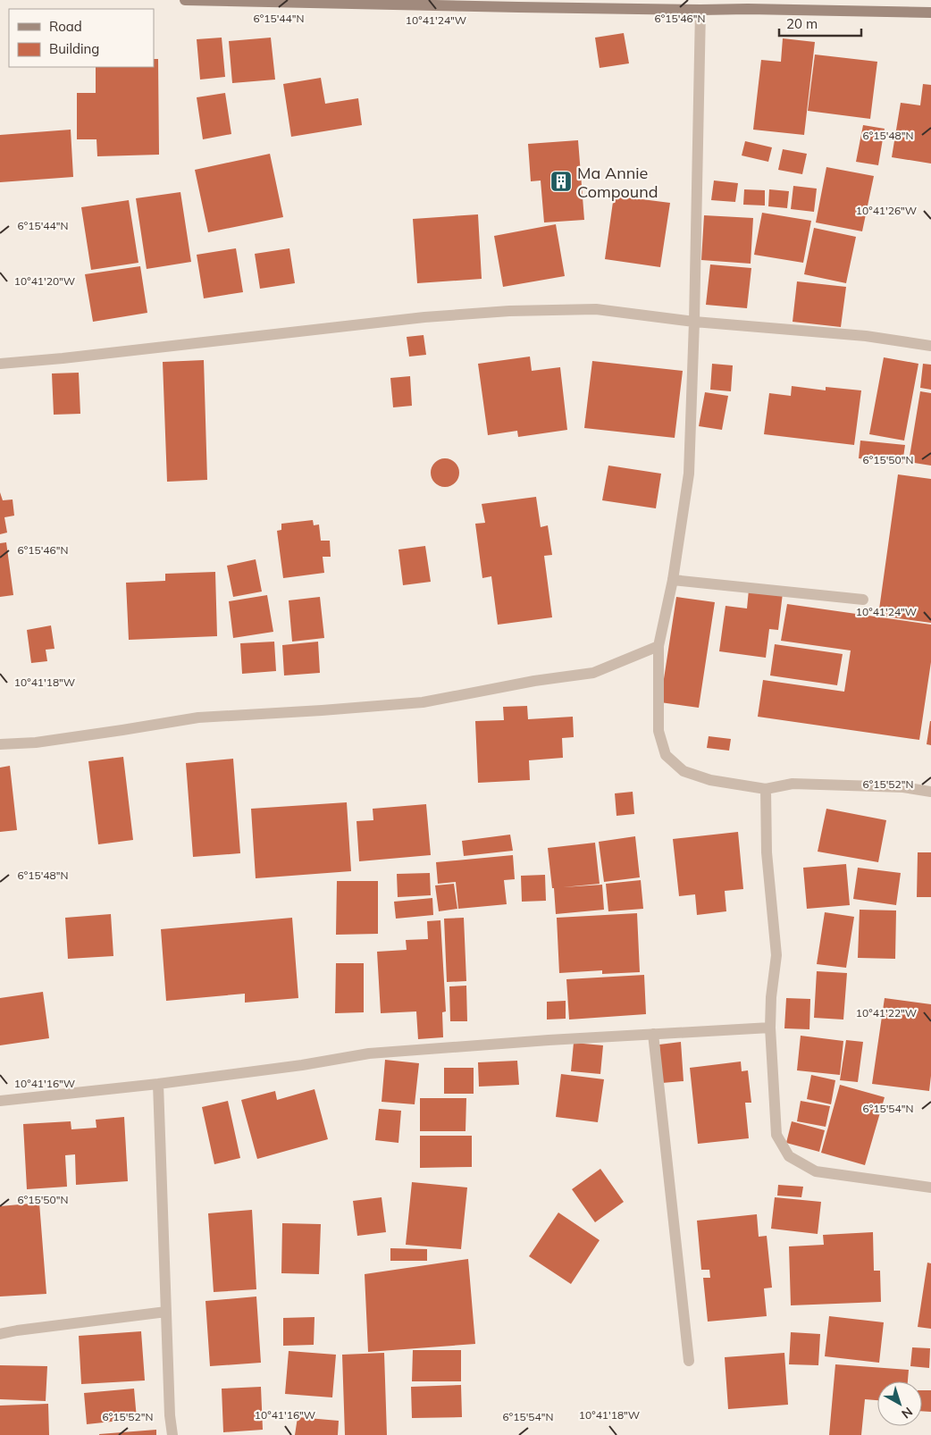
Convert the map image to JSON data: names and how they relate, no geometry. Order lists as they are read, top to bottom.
{
  "places": {
    "building": ["Ma Annie Compound"]
  },
  "legend": ["Road", "Building"],
  "scale_bar": "20 m",
  "north": "bottom right",
  "coordinates": [
    "6°15'44\"N",
    "6°15'46\"N",
    "10°41'24\"W",
    "6°15'48\"N",
    "10°41'26\"W",
    "10°41'20\"W",
    "6°15'50\"N",
    "10°41'18\"W",
    "6°15'52\"N",
    "10°41'22\"W",
    "10°41'16\"W",
    "6°15'54\"N"
  ]
}
